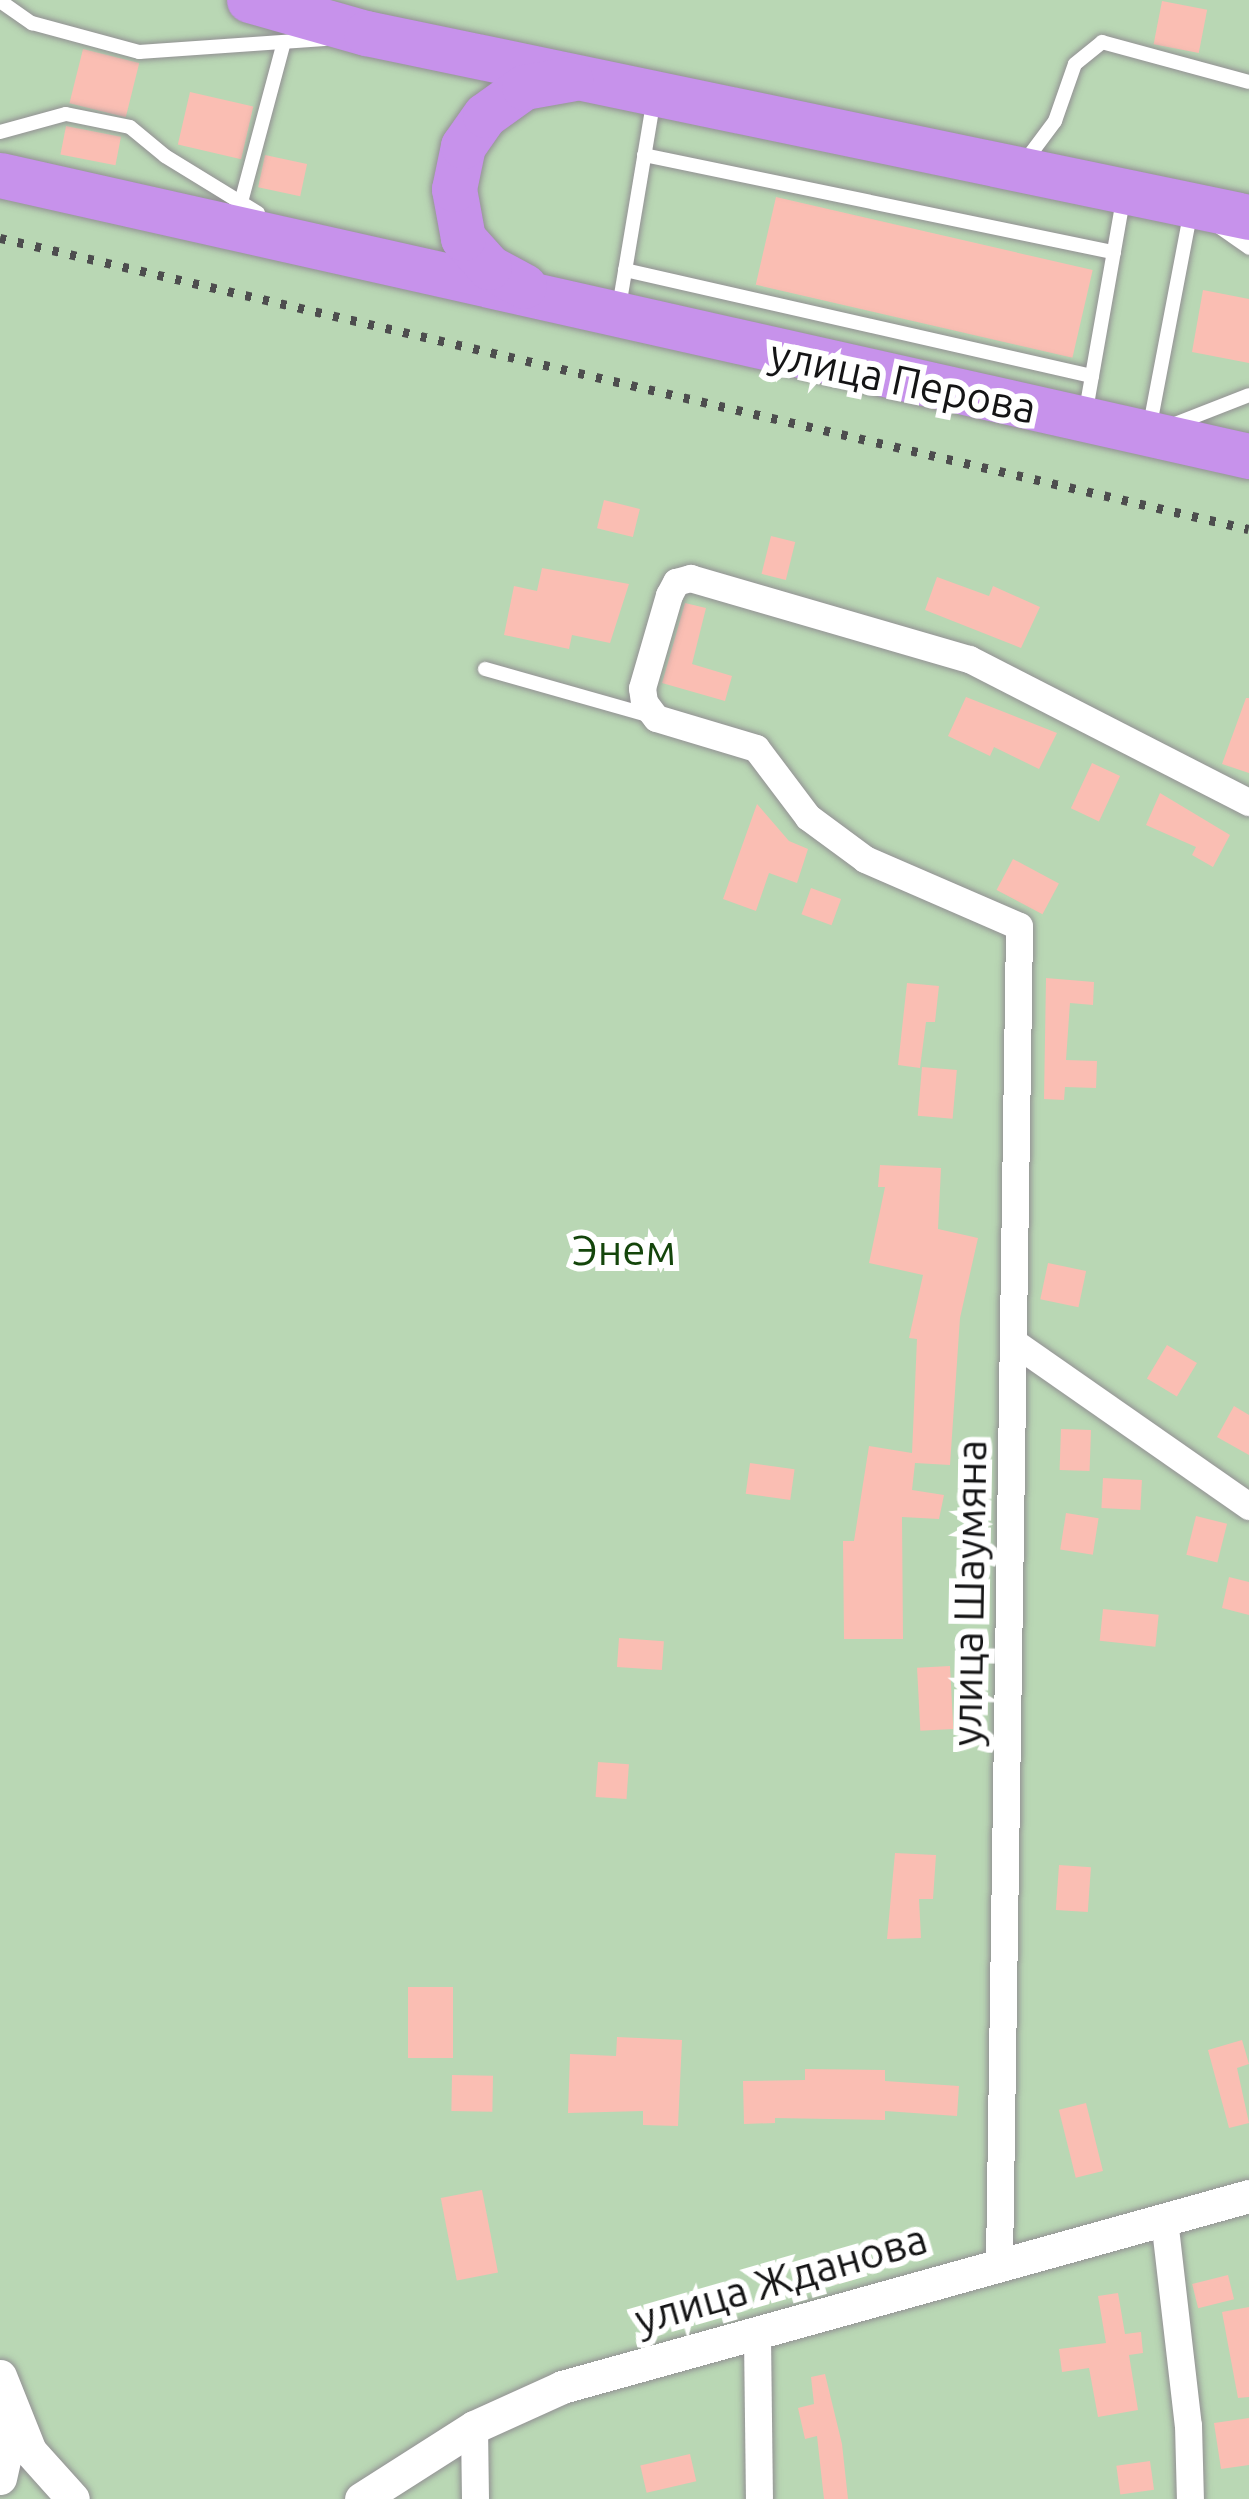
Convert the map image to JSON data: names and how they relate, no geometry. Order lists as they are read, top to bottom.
{
  "streets": {
    "highway": ["улица Перова"],
    "street": ["улица Шаумяна", "улица Жданова"]
  },
  "crossings": [
    ["улица Шаумяна", "улица Жданова"]
  ],
  "parks": ["Энем"]
}
